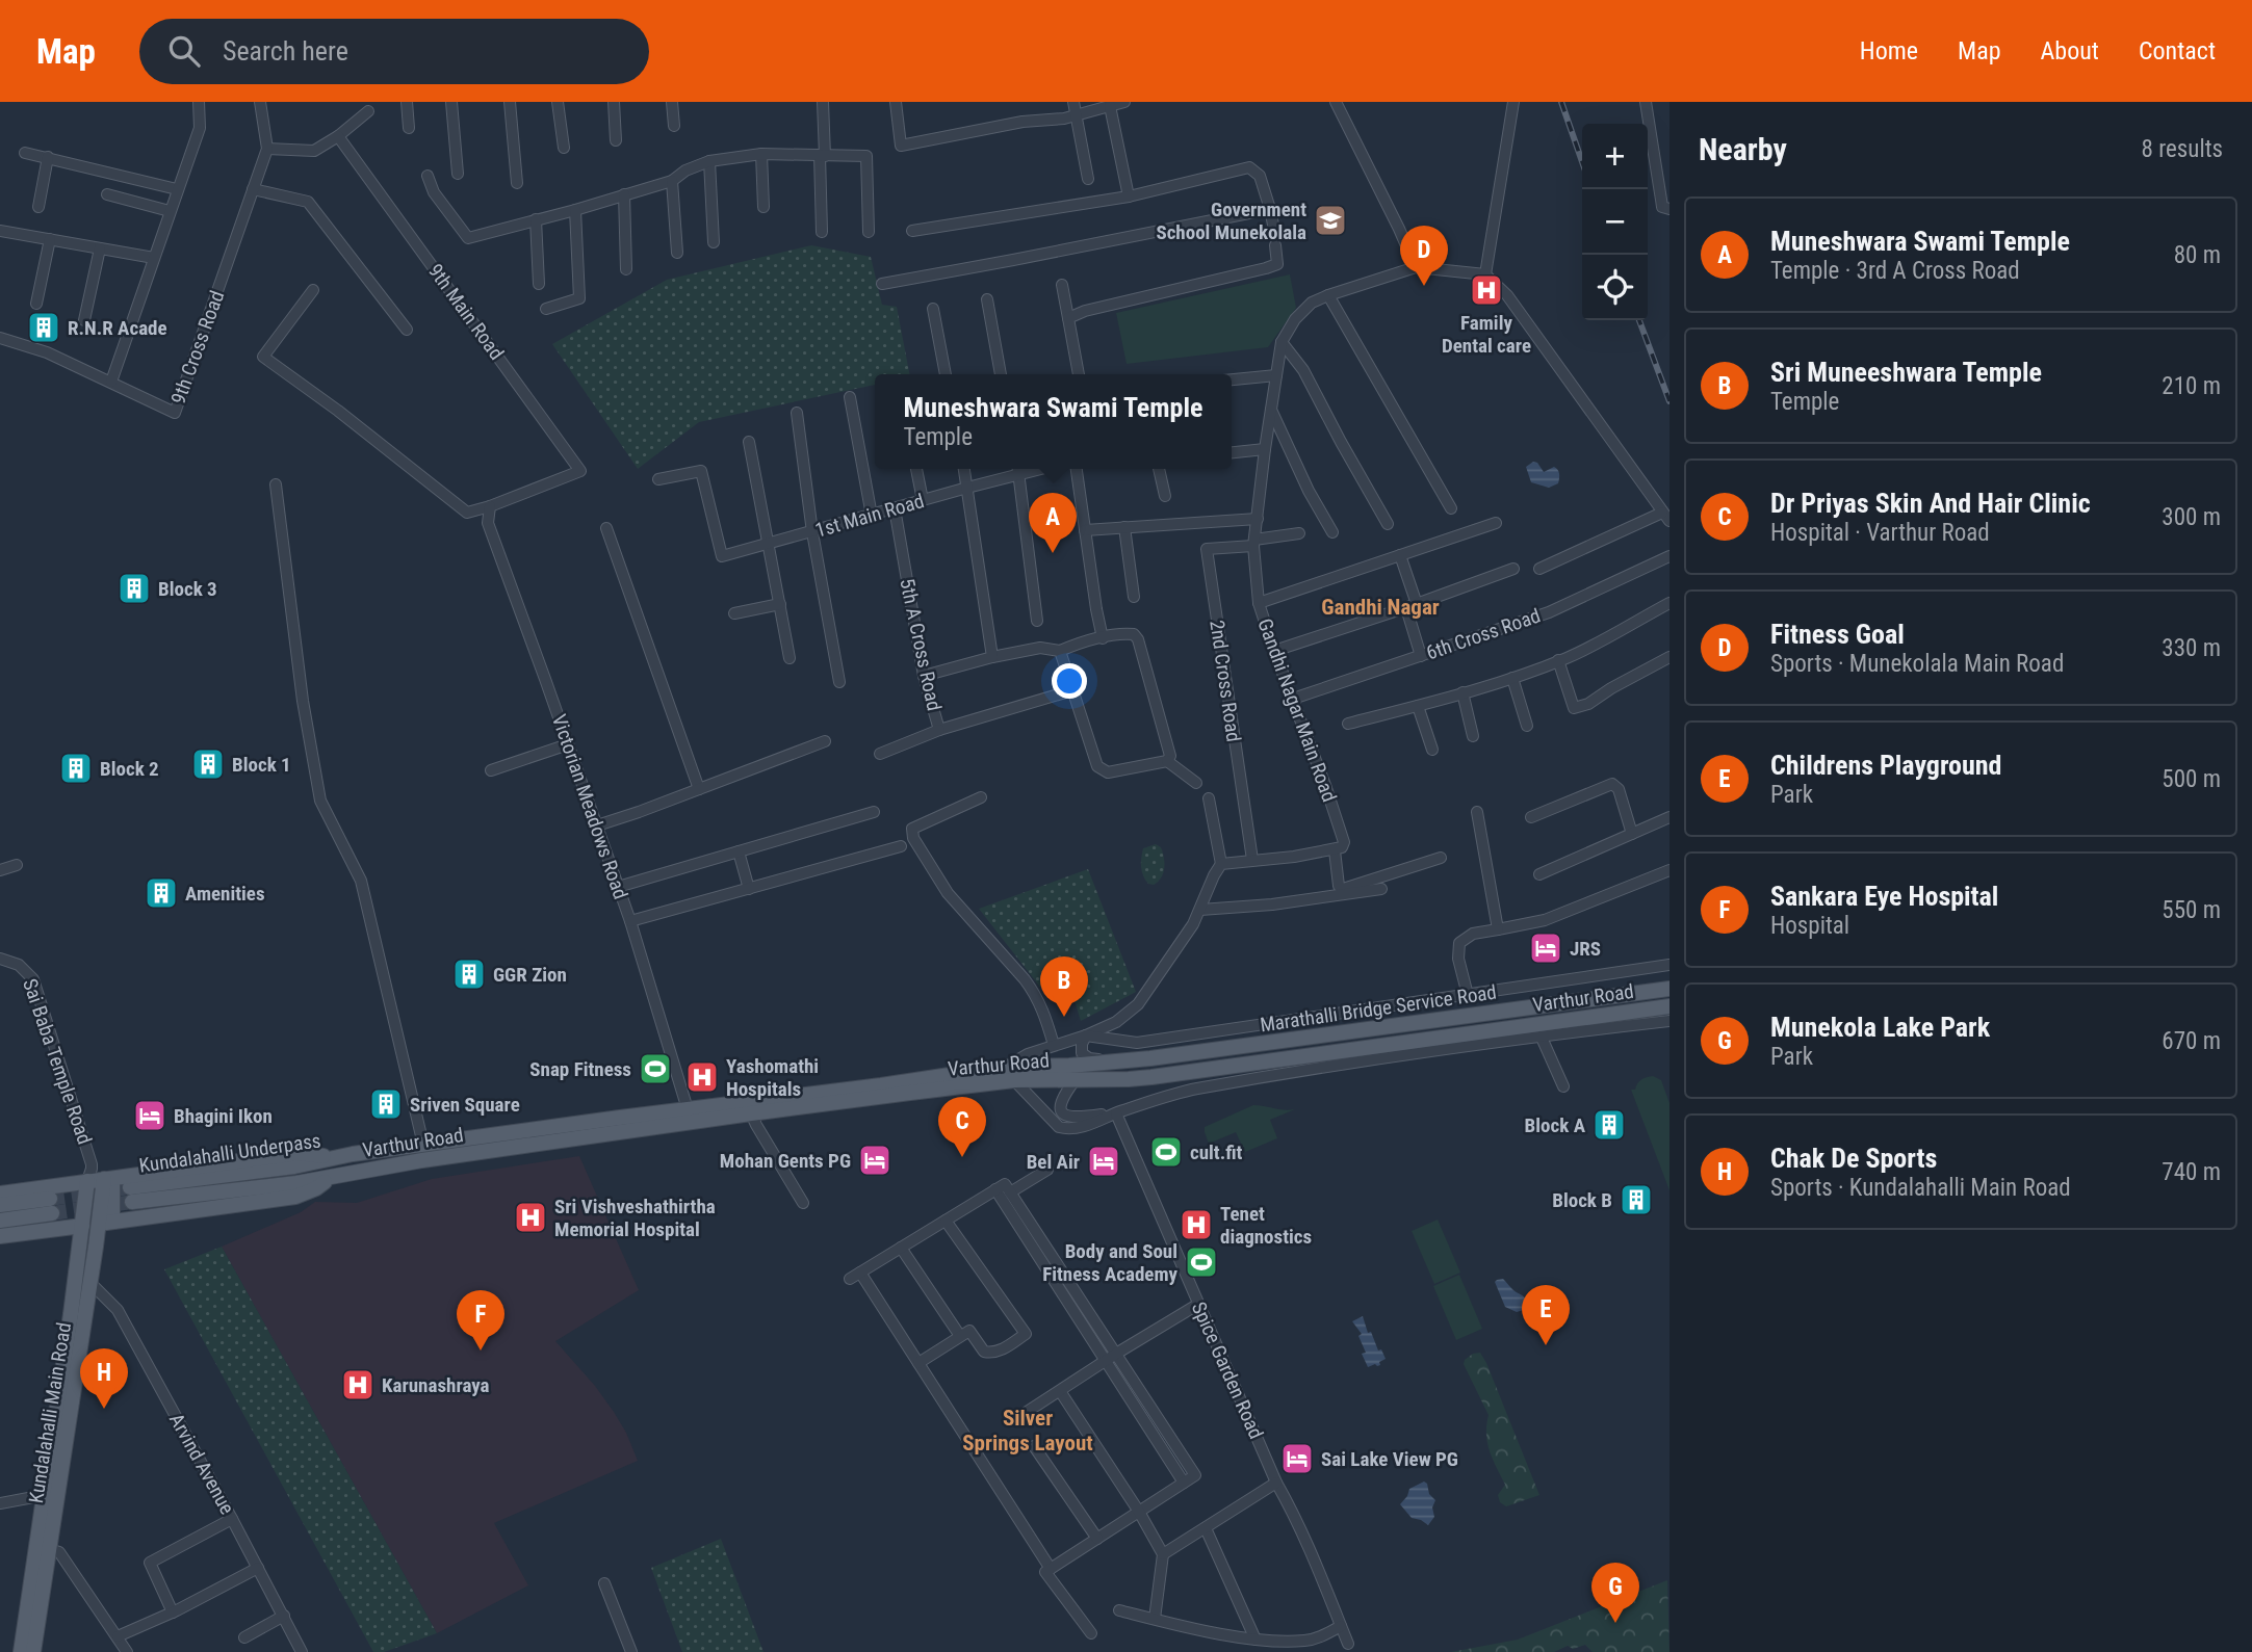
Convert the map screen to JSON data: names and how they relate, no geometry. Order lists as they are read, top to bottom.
{
  "streets": {
    "main road": ["Varthur Road", "Kundalahalli Underpass", "Kundalahalli Main Road"],
    "street": [
      "9th Main Road",
      "9th Cross Road",
      "1st Main Road",
      "6th Cross Road",
      "5th A Cross Road",
      "2nd Cross Road",
      "Gandhi Nagar Main Road",
      "Victorian Meadows Road",
      "Marathalli Bridge Service Road",
      "Sai Baba Temple Road",
      "Spice Garden Road",
      "Arvind Avenue"
    ]
  },
  "crossings": [
    ["9th Main Road", "Victorian Meadows Road"],
    ["1st Main Road", "5th A Cross Road"],
    ["6th Cross Road", "Gandhi Nagar Main Road"],
    ["2nd Cross Road", "Gandhi Nagar Main Road"],
    ["Victorian Meadows Road", "Varthur Road"],
    ["Varthur Road", "Marathalli Bridge Service Road"],
    ["Varthur Road", "Kundalahalli Underpass"],
    ["Sai Baba Temple Road", "Kundalahalli Main Road"],
    ["Kundalahalli Main Road", "Arvind Avenue"]
  ],
  "districts": ["Gandhi Nagar", "Silver Springs Layout"],
  "places": {
    "school or university": ["Government School Munekolala"],
    "hospital": [
      "Family Dental care",
      "Yashomathi Hospitals",
      "Sri Vishveshathirtha Memorial Hospital",
      "Tenet diagnostics",
      "Karunashraya"
    ],
    "building": [
      "R.N.R Acade",
      "Block 3",
      "Block 1",
      "Block 2",
      "Amenities",
      "GGR Zion",
      "Sriven Square",
      "Block A",
      "Block B"
    ],
    "hotel": [
      "JRS",
      "Bhagini Ikon",
      "Mohan Gents PG",
      "Bel Air",
      "Sai Lake View PG"
    ],
    "sports": ["Snap Fitness", "cult.fit", "Body and Soul Fitness Academy"]
  },
  "page": {
    "header": "Map",
    "search": "Search here",
    "nav": [
      "Home",
      "Map",
      "About",
      "Contact"
    ],
    "heading": ["Nearby", "8 results"],
    "map_buttons": ["+", "−"],
    "list": [
      {
        "mark": "A",
        "name": "Muneshwara Swami Temple",
        "note": "Temple · 3rd A Cross Road",
        "value": "80 m"
      },
      {
        "mark": "B",
        "name": "Sri Muneeshwara Temple",
        "note": "Temple",
        "value": "210 m"
      },
      {
        "mark": "C",
        "name": "Dr Priyas Skin And Hair Clinic",
        "note": "Hospital · Varthur Road",
        "value": "300 m"
      },
      {
        "mark": "D",
        "name": "Fitness Goal",
        "note": "Sports · Munekolala Main Road",
        "value": "330 m"
      },
      {
        "mark": "E",
        "name": "Childrens Playground",
        "note": "Park",
        "value": "500 m"
      },
      {
        "mark": "F",
        "name": "Sankara Eye Hospital",
        "note": "Hospital",
        "value": "550 m"
      },
      {
        "mark": "G",
        "name": "Munekola Lake Park",
        "note": "Park",
        "value": "670 m"
      },
      {
        "mark": "H",
        "name": "Chak De Sports",
        "note": "Sports · Kundalahalli Main Road",
        "value": "740 m"
      }
    ],
    "pins": [
      "D",
      "A",
      "B",
      "C",
      "E",
      "F",
      "H",
      "G"
    ],
    "popup": ["Muneshwara Swami Temple", "Temple"]
  }
}
